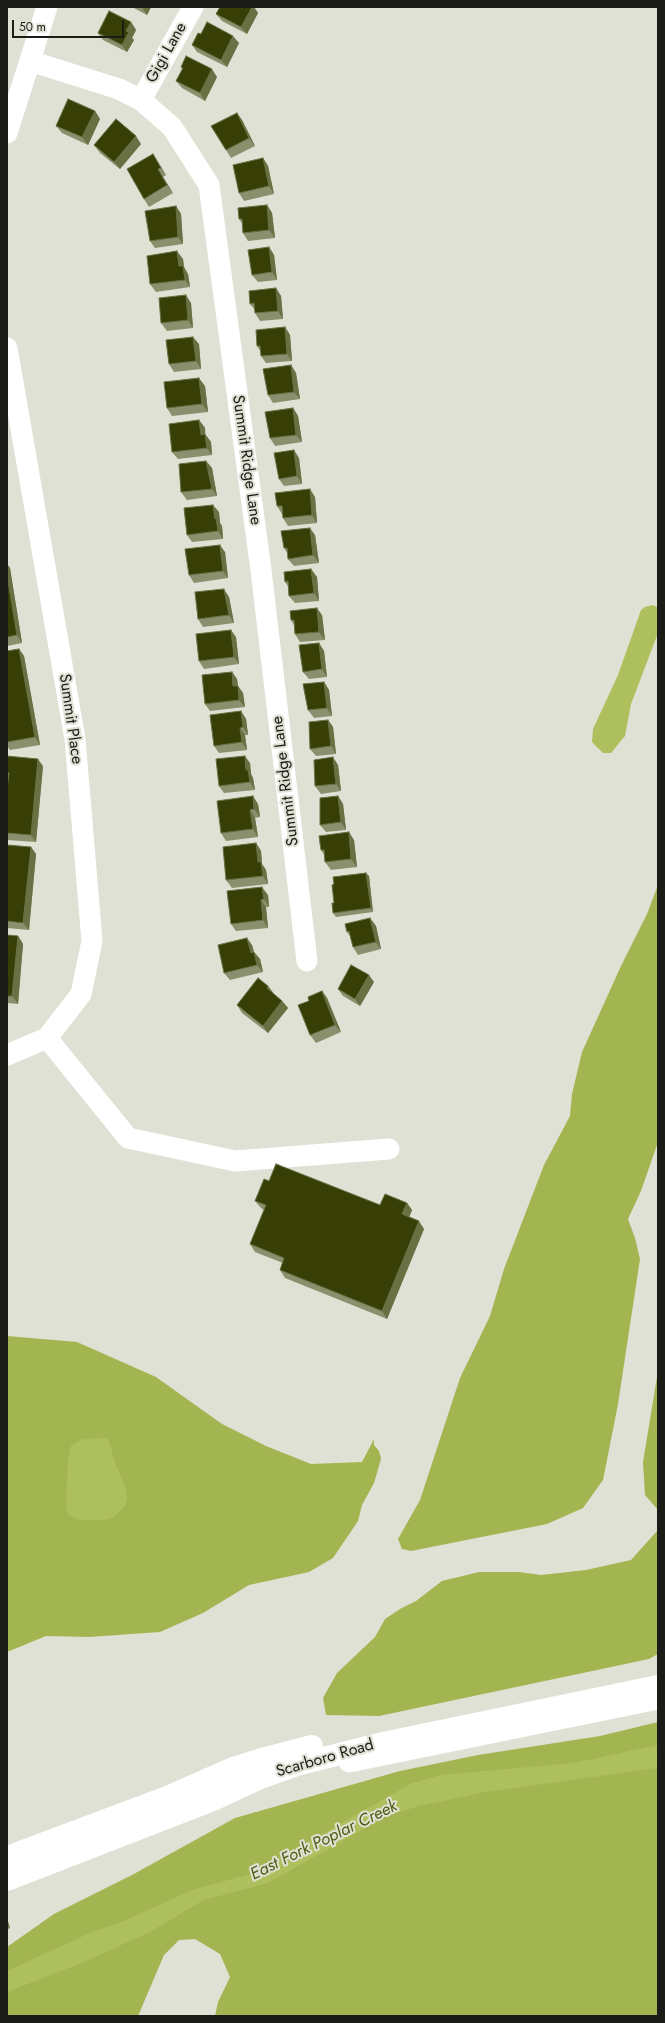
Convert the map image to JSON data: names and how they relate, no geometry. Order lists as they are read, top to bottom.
{
  "streets": {
    "main road": ["Scarboro Road"],
    "street": ["Gigi Lane", "Summit Ridge Lane", "Summit Place"]
  },
  "crossings": [
    ["Gigi Lane", "Summit Ridge Lane"]
  ],
  "water": ["East Fork Poplar Creek"],
  "scale_bar": "50 m"
}
